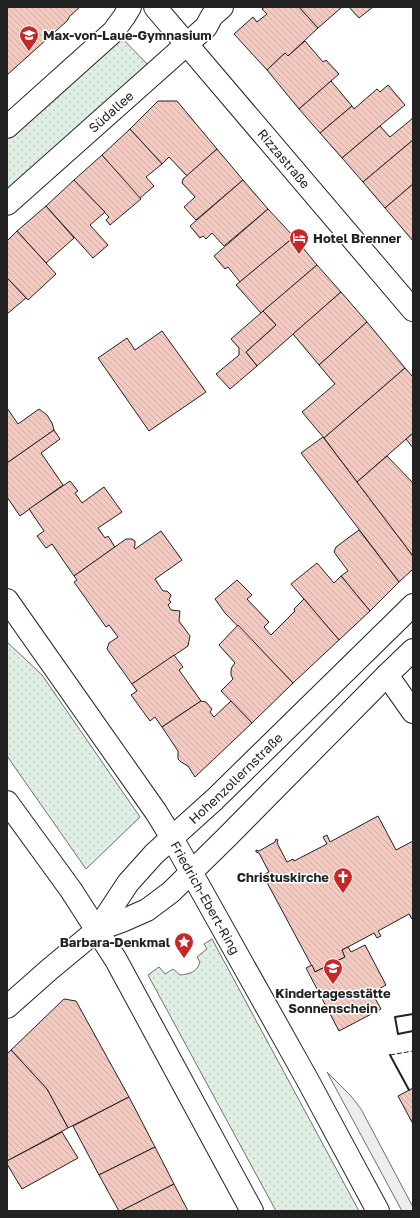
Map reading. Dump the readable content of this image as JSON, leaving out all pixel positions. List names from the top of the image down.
{
  "streets": {
    "street": [
      "Südallee",
      "Rizzastraße",
      "Hohenzollernstraße",
      "Friedrich-Ebert-Ring"
    ]
  },
  "crossings": [
    ["Südallee", "Rizzastraße"],
    ["Hohenzollernstraße", "Friedrich-Ebert-Ring"]
  ],
  "places": {
    "school or university": ["Max-von-Laue-Gymnasium", "Kindertagesstätte Sonnenschein"],
    "hotel": ["Hotel Brenner"],
    "church": ["Christuskirche"],
    "place": ["Barbara-Denkmal"]
  }
}
